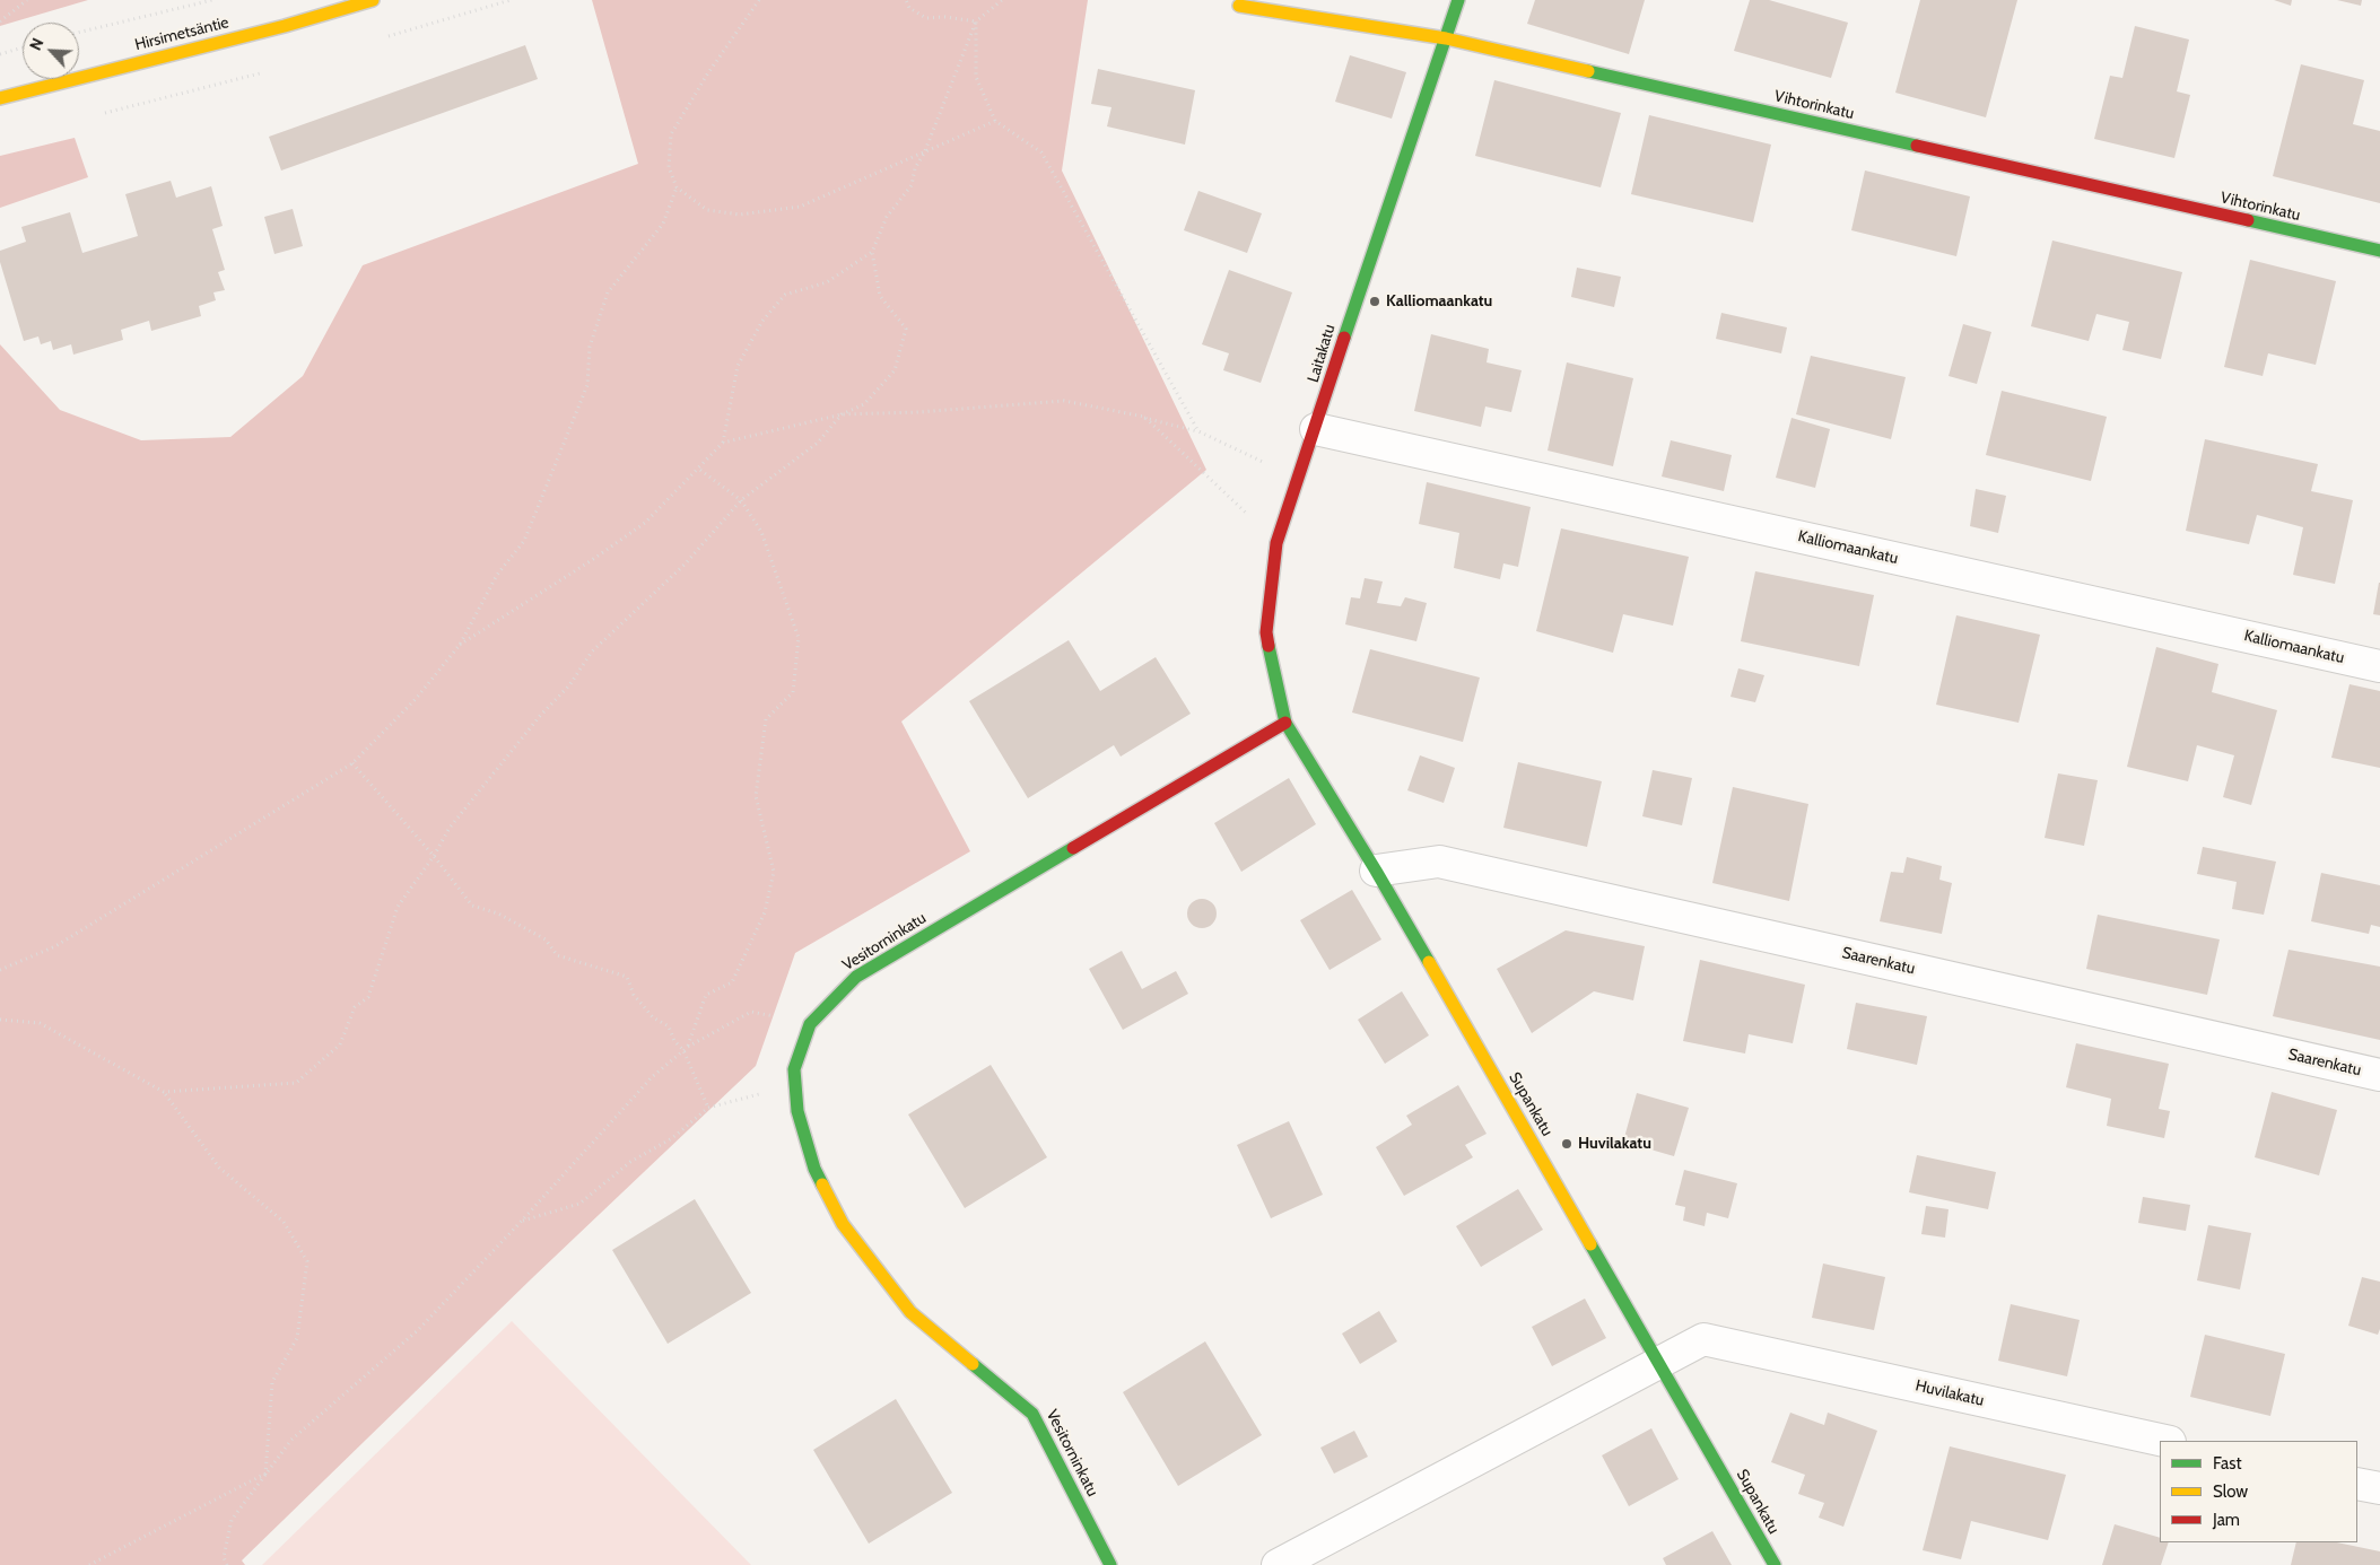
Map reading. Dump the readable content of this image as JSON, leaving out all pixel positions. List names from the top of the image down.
{
  "streets": {
    "street": [
      "Hirsimetsäntie",
      "Vihtorinkatu",
      "Laitakatu",
      "Kalliomaankatu",
      "Vesitorninkatu",
      "Saarenkatu",
      "Supankatu",
      "Huvilakatu"
    ]
  },
  "crossings": [
    ["Vihtorinkatu", "Laitakatu"],
    ["Laitakatu", "Kalliomaankatu"],
    ["Laitakatu", "Vesitorninkatu"],
    ["Laitakatu", "Supankatu"],
    ["Vesitorninkatu", "Supankatu"],
    ["Saarenkatu", "Supankatu"],
    ["Supankatu", "Huvilakatu"]
  ],
  "places": ["Kalliomaankatu", "Huvilakatu"],
  "legend": ["Fast", "Slow", "Jam"],
  "north": "top left"
}
